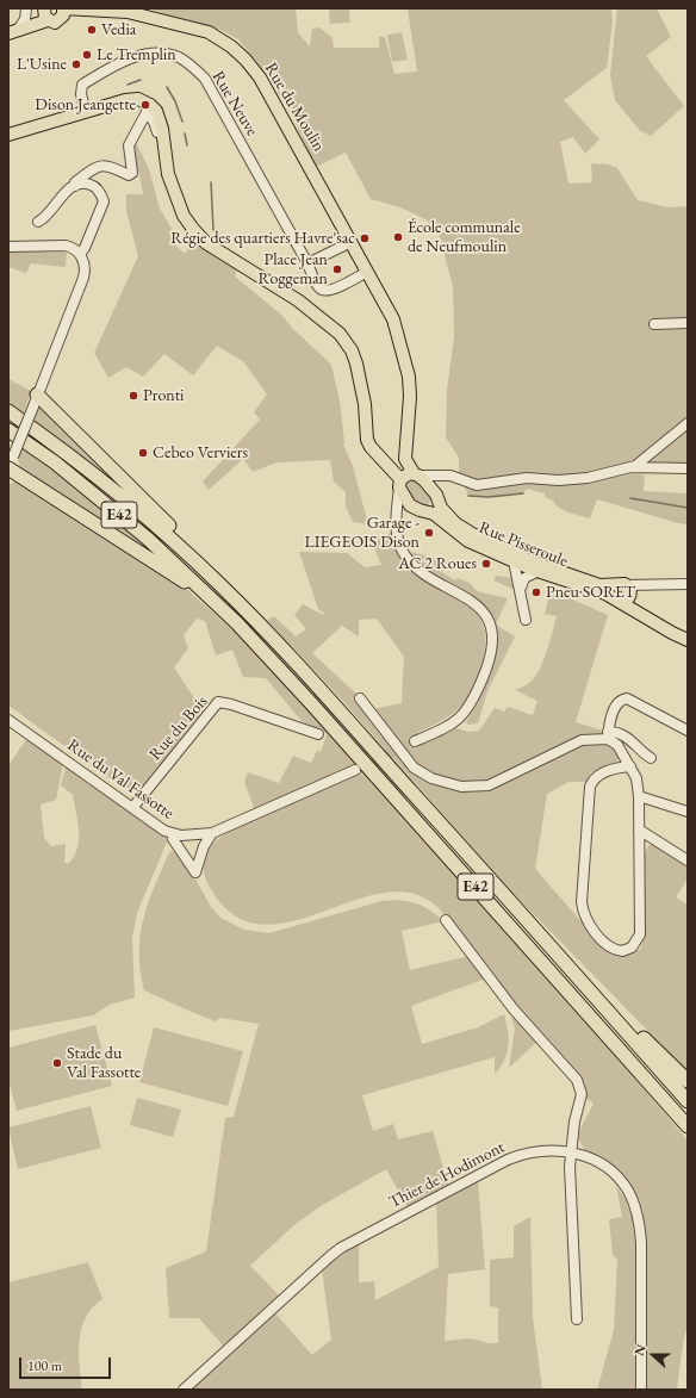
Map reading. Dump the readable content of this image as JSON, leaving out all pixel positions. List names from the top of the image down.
{
  "streets": {
    "highway": ["E42"],
    "main road": ["Rue du Moulin", "Rue Pisseroule"],
    "street": [
      "Rue Neuve",
      "Rue du Bois",
      "Rue du Val Fassotte",
      "Thier de Hodimont"
    ]
  },
  "crossings": [
    ["Rue du Bois", "Rue du Val Fassotte"]
  ],
  "places": [
    "Vedia",
    "Le Tremplin",
    "L'Usine",
    "Dison Jeangette",
    "École communale de Neufmoulin",
    "Régie des quartiers Havre'sac",
    "Place Jean Roggeman",
    "Pronti",
    "Cebeo Verviers",
    "Garage - LIEGEOIS Dison",
    "AC 2 Roues",
    "Pneu SORET",
    "Stade du Val Fassotte"
  ],
  "scale_bar": "100 m",
  "north": "left"
}
